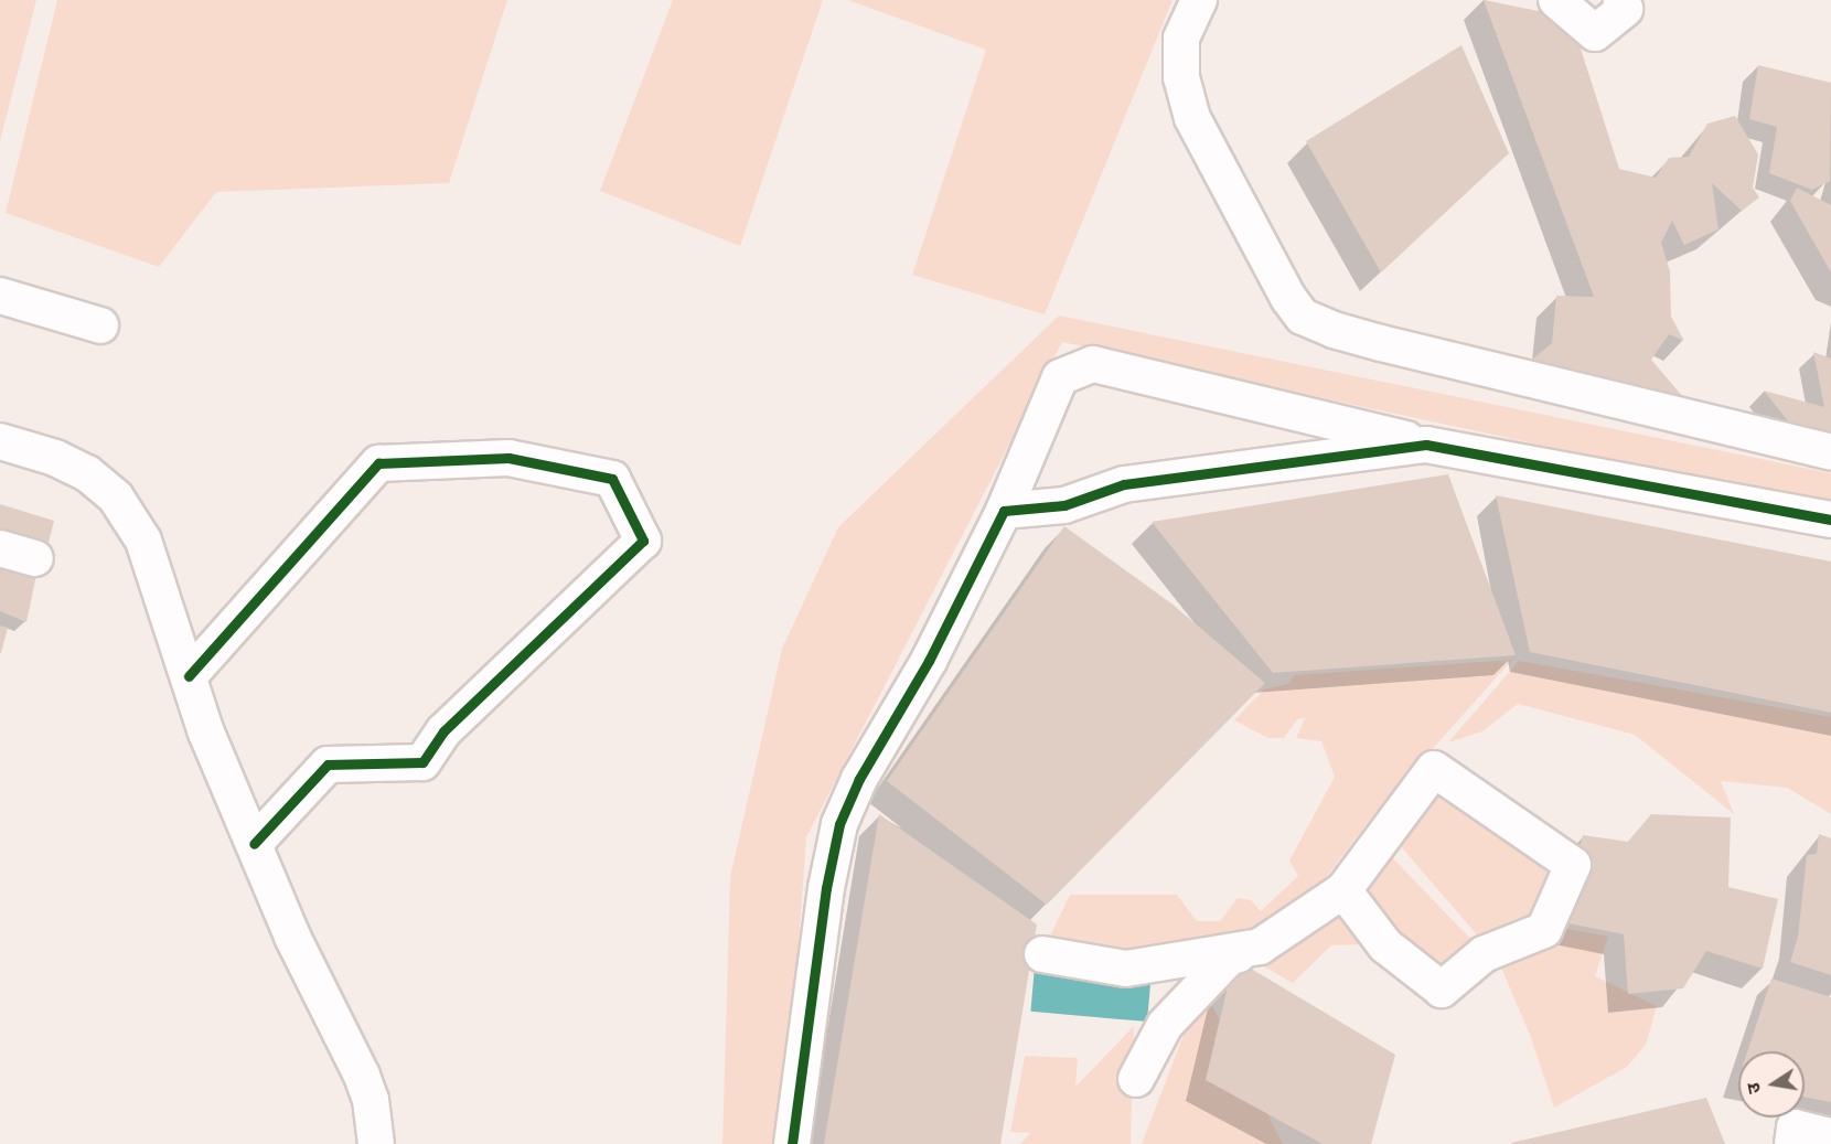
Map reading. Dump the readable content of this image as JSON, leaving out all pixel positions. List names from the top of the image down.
{
  "north": "left"
}
